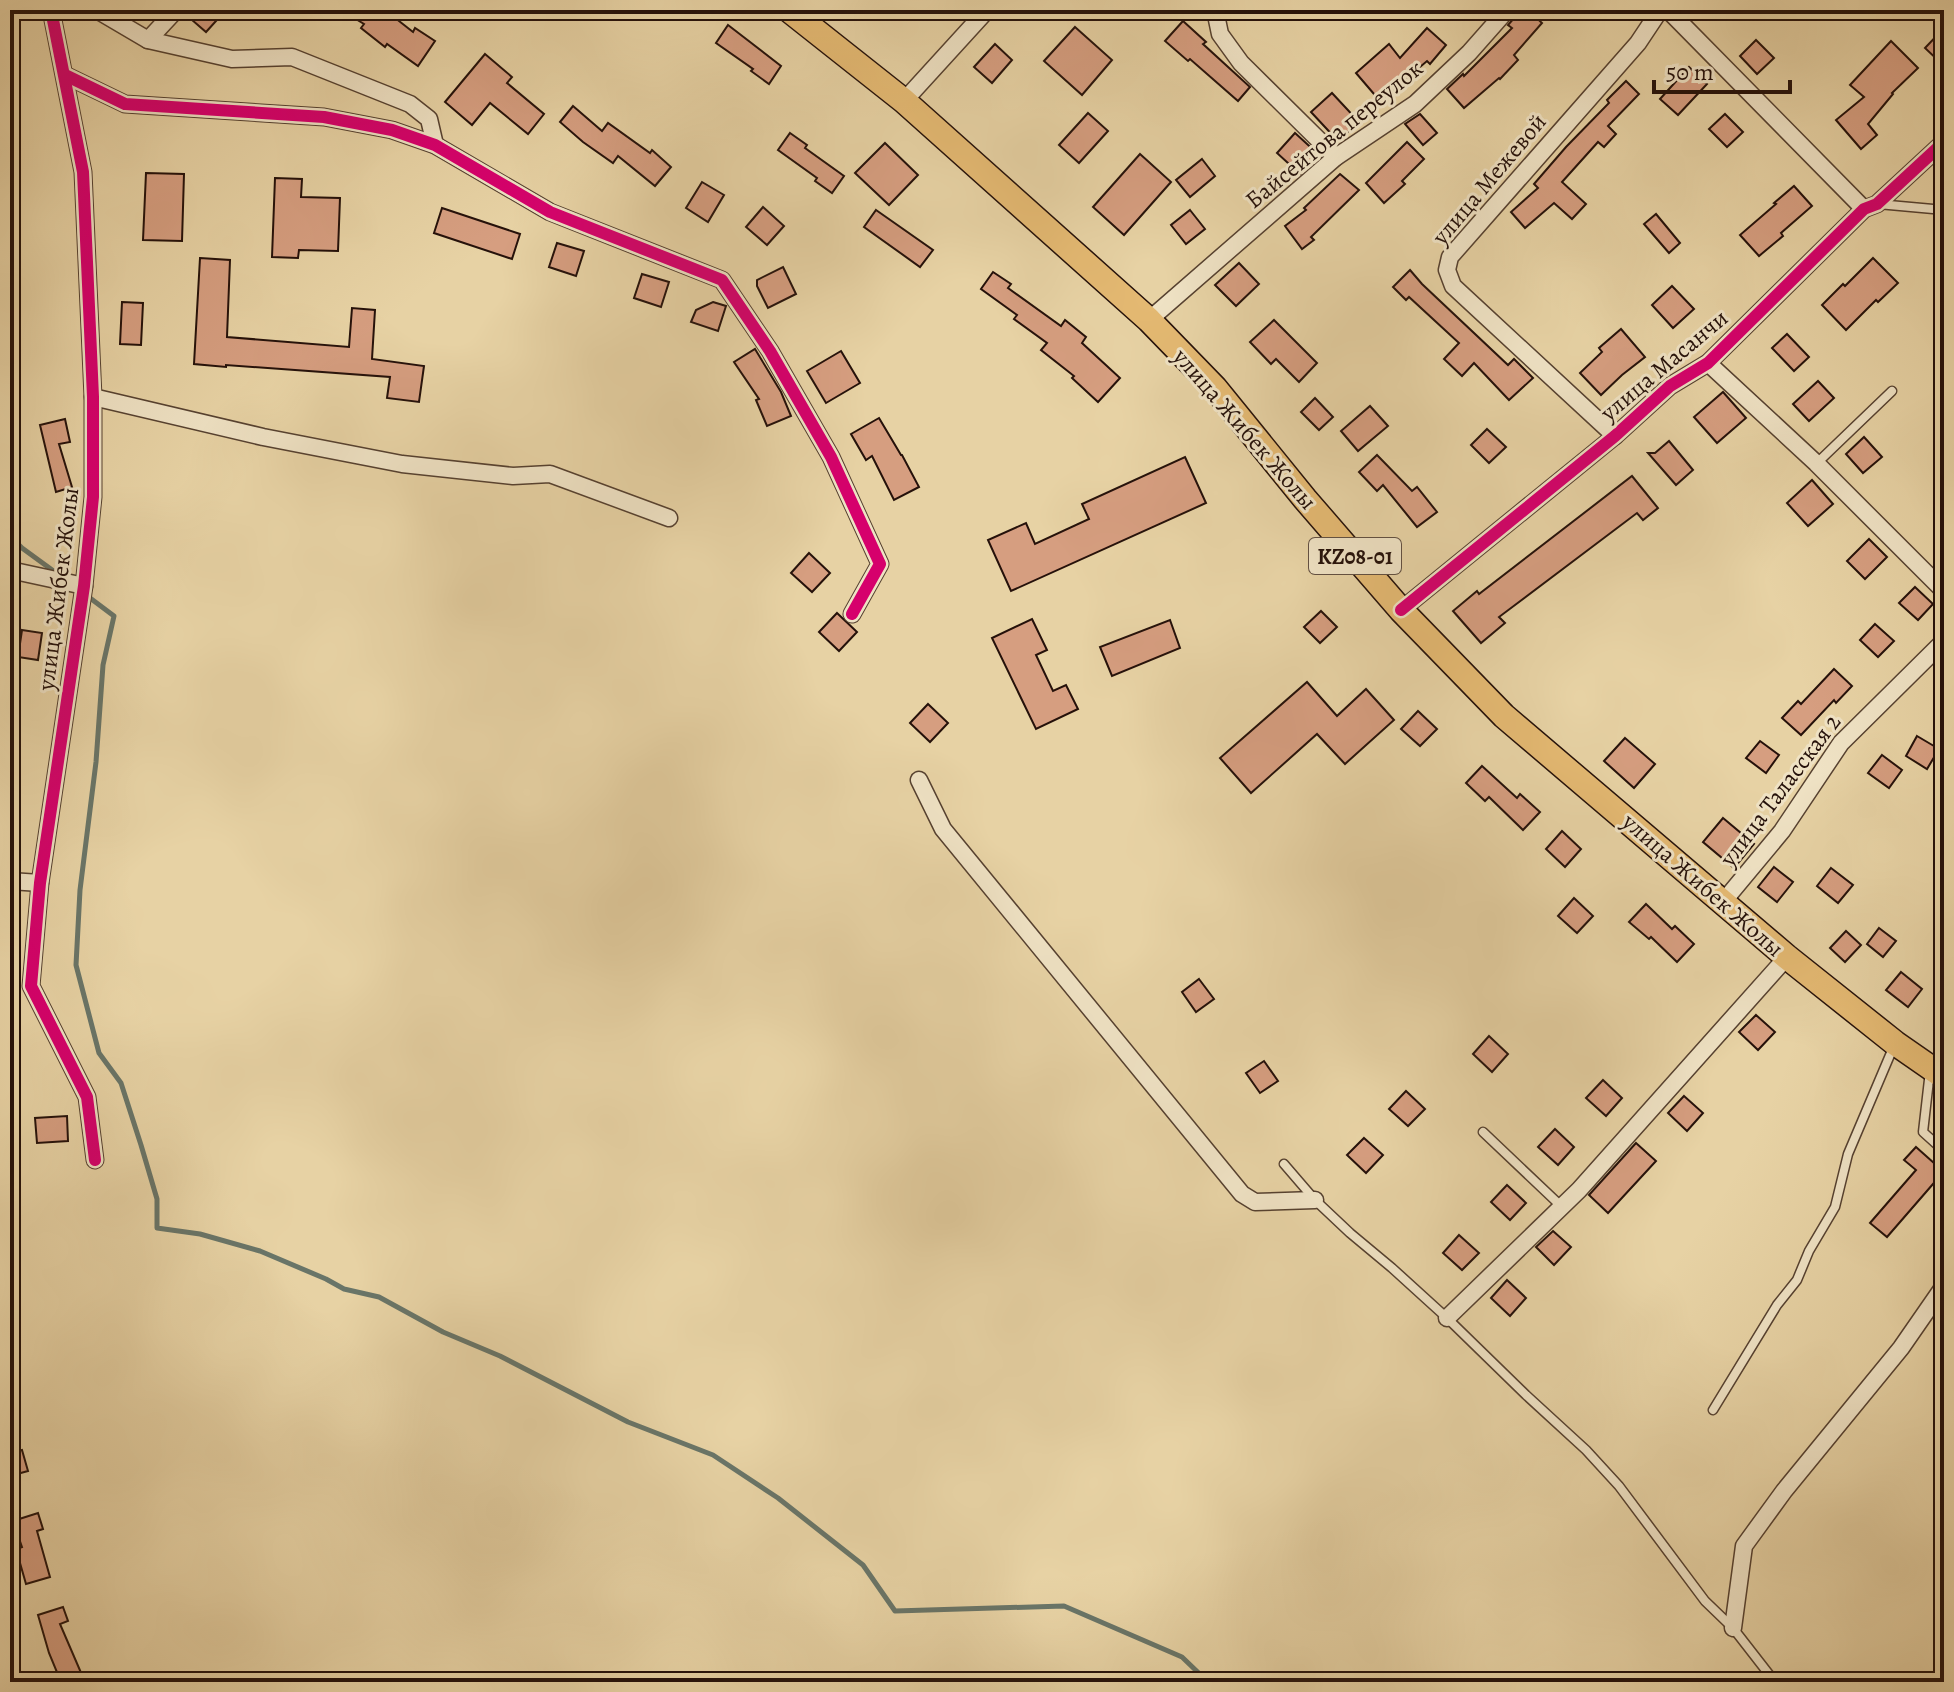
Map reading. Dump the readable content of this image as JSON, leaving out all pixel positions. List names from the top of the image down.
{
  "streets": {
    "main road": ["улица Жибек Жолы", "KZ08-01"],
    "street": [
      "Байсейтова переулок",
      "улица Межевой",
      "улица Масанчи",
      "улица Таласская 2"
    ]
  },
  "crossings": [
    ["Байсейтова переулок", "улица Жибек Жолы"],
    ["улица Межевой", "улица Масанчи"],
    ["улица Масанчи", "улица Жибек Жолы"],
    ["улица Жибек Жолы", "улица Таласская 2"]
  ],
  "scale_bar": "50 m"
}
